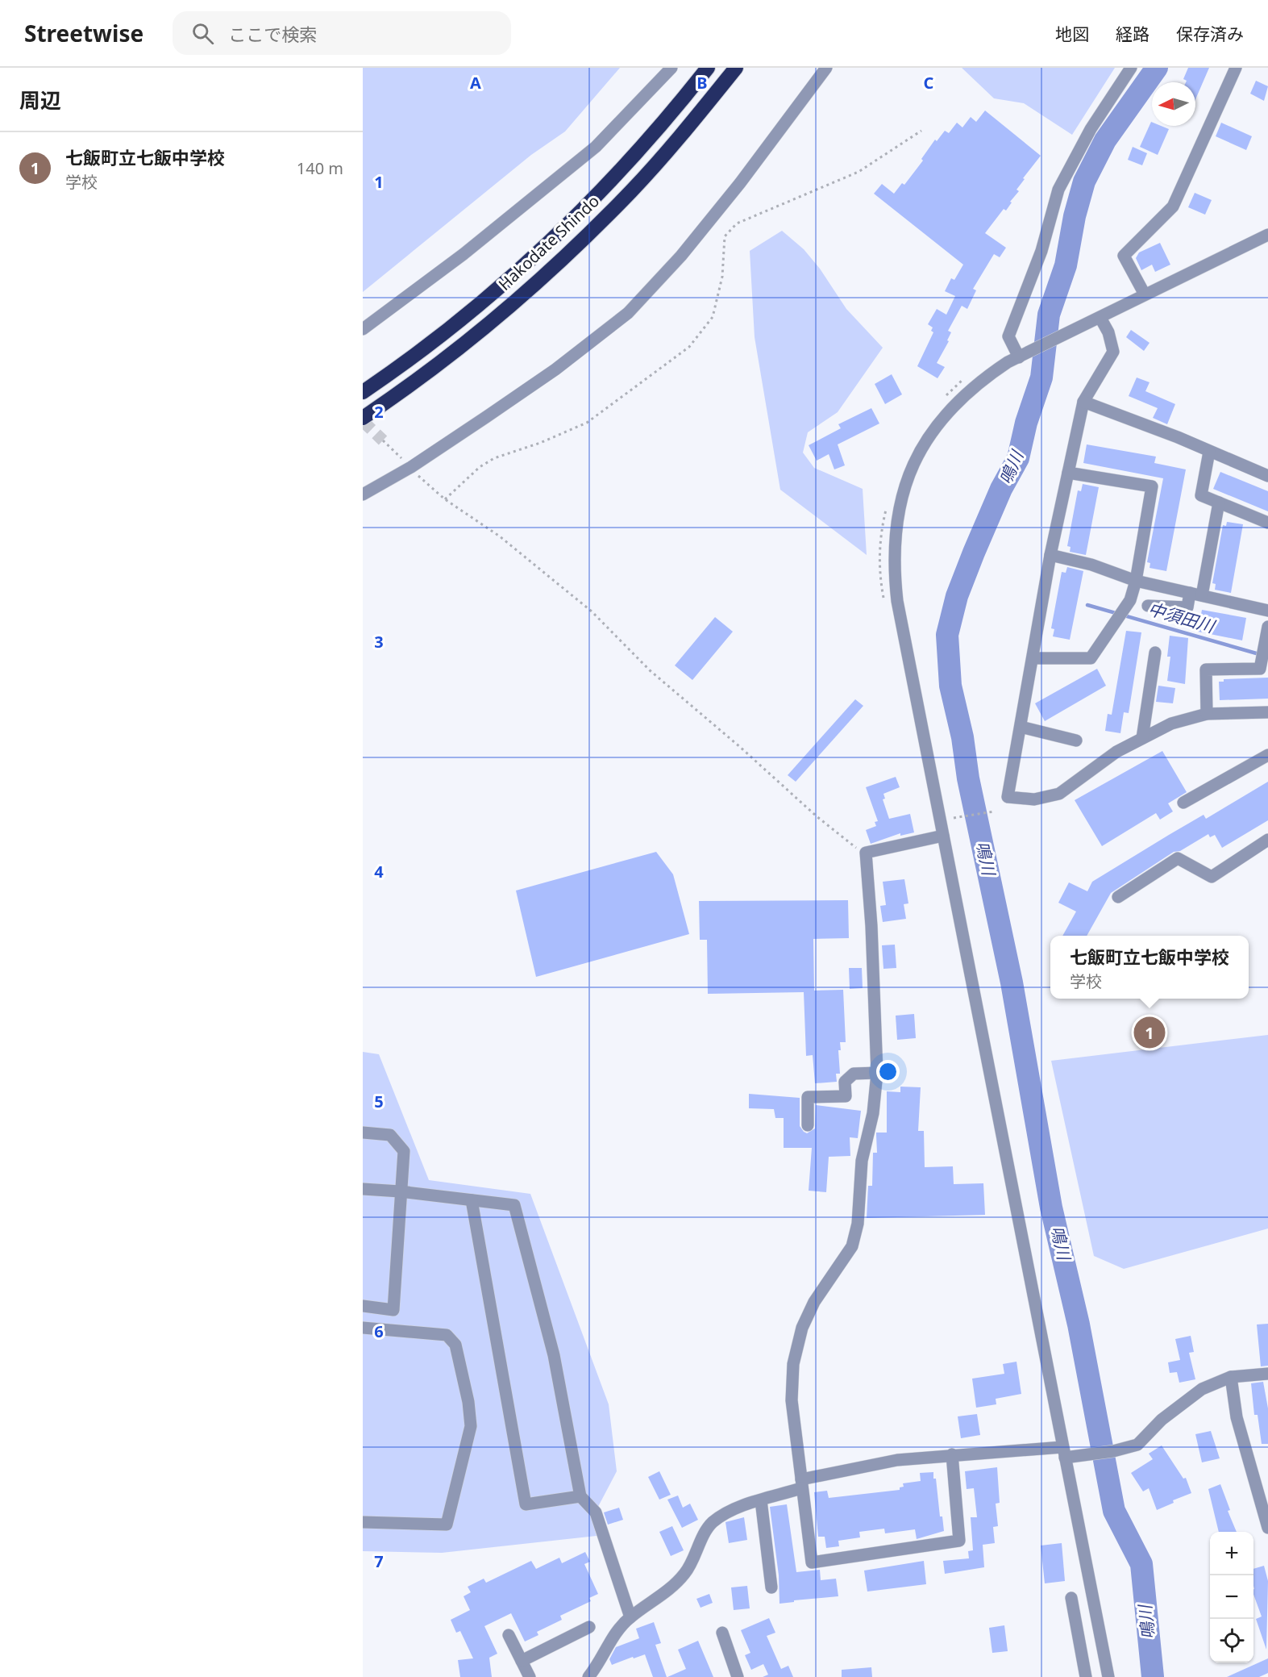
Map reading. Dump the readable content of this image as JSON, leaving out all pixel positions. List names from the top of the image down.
{
  "streets": {
    "highway": ["Hakodate Shindo"]
  },
  "water": ["鳴川", "中須田川"],
  "north": "left",
  "page": {
    "header": "Streetwise",
    "search": "ここで検索",
    "nav": ["地図", "経路", "保存済み"],
    "heading": "周辺",
    "list": [
      {
        "mark": "1",
        "name": "七飯町立七飯中学校",
        "note": "学校",
        "value": "140 m"
      }
    ],
    "popup": ["七飯町立七飯中学校", "学校"],
    "pins": "1",
    "map_buttons": ["+", "−"]
  },
  "grid": {
    "columns": ["A", "B", "C"],
    "rows": [
      "1",
      "2",
      "3",
      "4",
      "5",
      "6",
      "7"
    ]
  }
}
